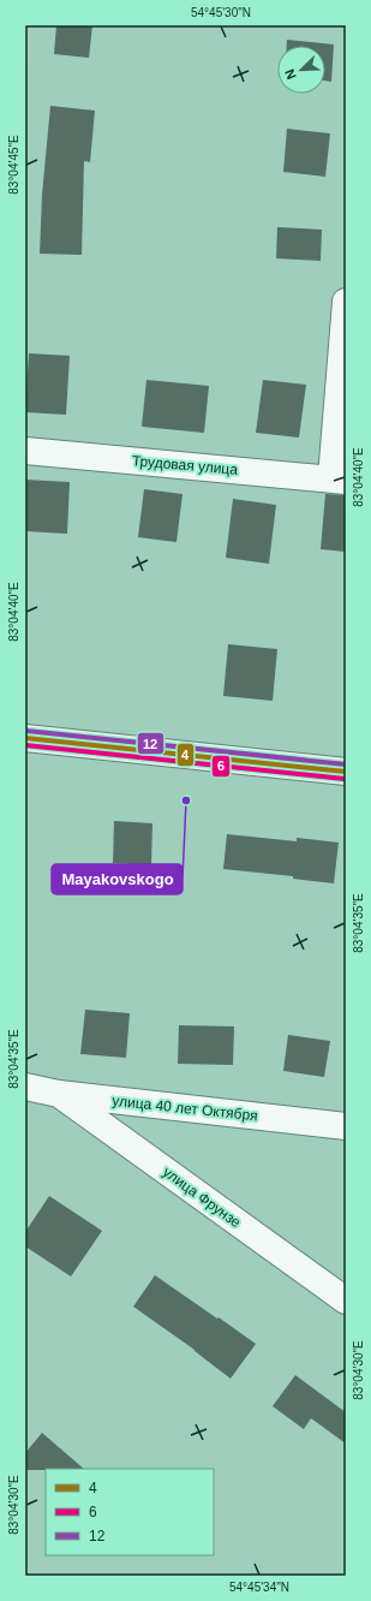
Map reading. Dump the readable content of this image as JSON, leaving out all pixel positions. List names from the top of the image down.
{
  "streets": {
    "street": ["Трудовая улица", "улица 40 лет Октября", "улица Фрунзе"]
  },
  "crossings": [
    ["улица 40 лет Октября", "улица Фрунзе"]
  ],
  "places": ["Mayakovskogo"],
  "lines": ["transit line 12", "transit line 4", "transit line 6"],
  "legend": ["4", "6", "12"],
  "north": "bottom left",
  "coordinates": [
    "54°45'30\"N",
    "83°04'45\"E",
    "83°04'40\"E",
    "83°04'35\"E",
    "83°04'30\"E",
    "54°45'34\"N"
  ]
}
